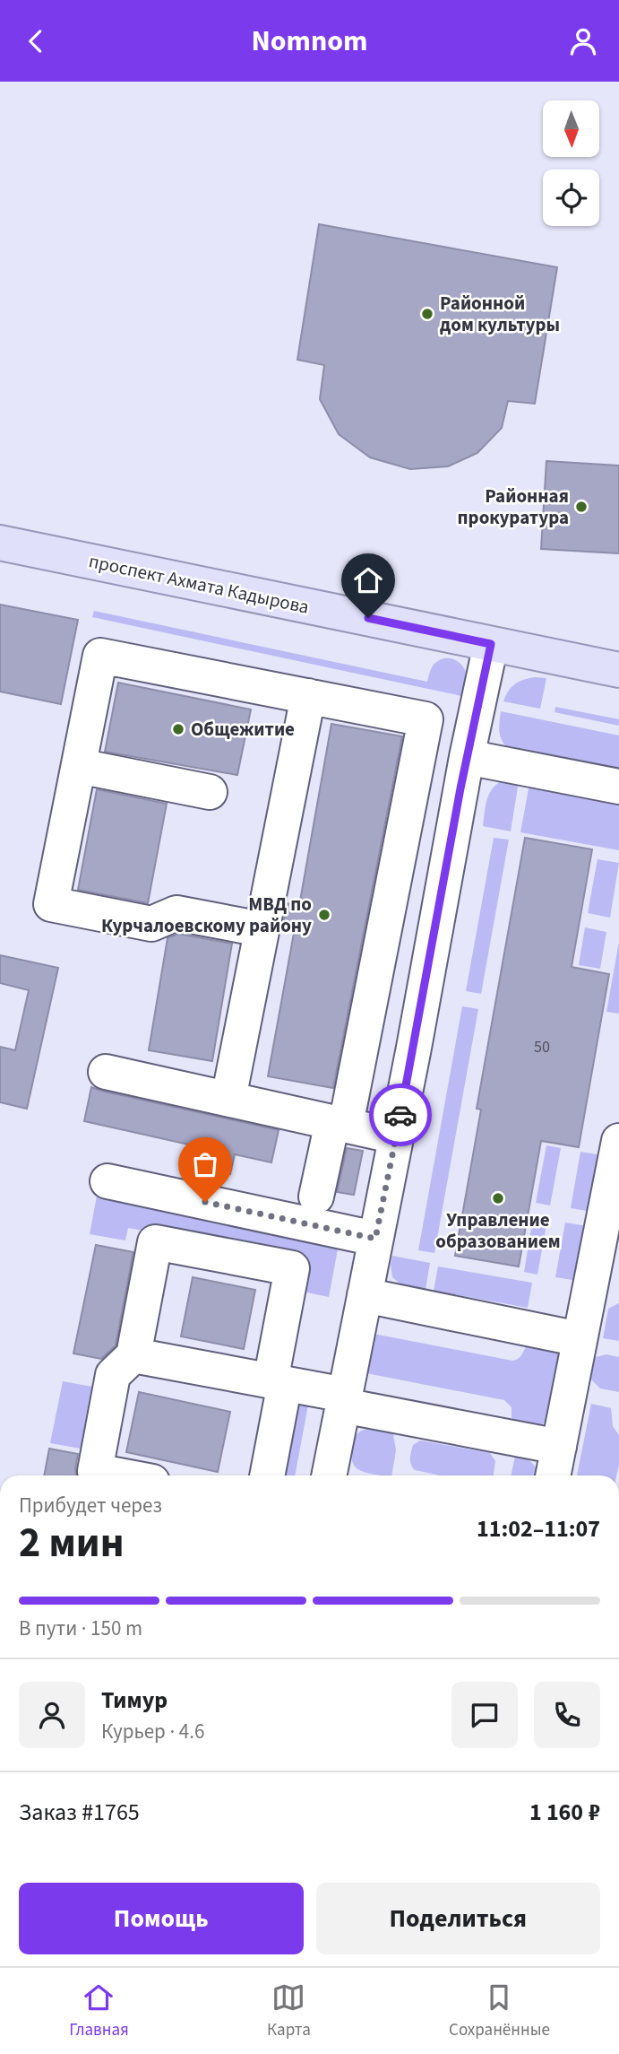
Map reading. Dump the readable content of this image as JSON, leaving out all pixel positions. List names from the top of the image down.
{
  "streets": {
    "main road": ["проспект Ахмата Кадырова"]
  },
  "places": [
    "Районной дом культуры",
    "Районная прокуратура",
    "Общежитие",
    "МВД по Курчалоевскому району",
    "Управление образованием"
  ],
  "house_numbers": ["50"],
  "north": "bottom",
  "page": {
    "header": "Nomnom",
    "heading": ["2 мин", "Прибудет через", "11:02–11:07"],
    "panel": [
      "Тимур",
      "Курьер · 4.6",
      "Заказ #1765",
      "1 160 ₽"
    ],
    "bar": "В пути · 150 m",
    "buttons": ["Помощь", "Поделиться"],
    "tabs": ["Главная", "Карта", "Сохранённые"]
  }
}
